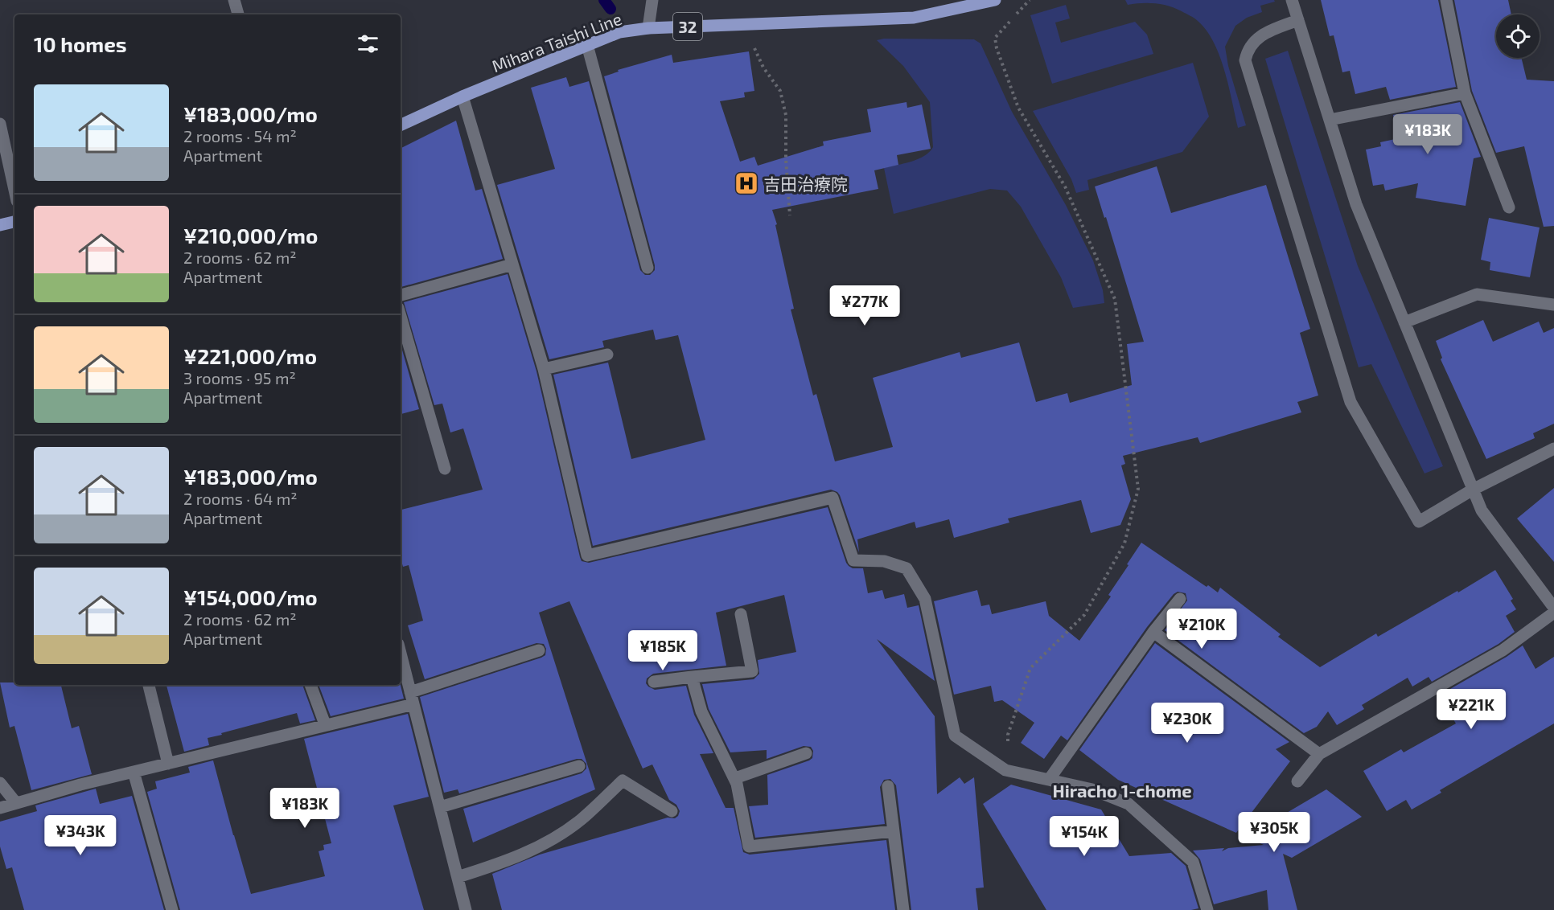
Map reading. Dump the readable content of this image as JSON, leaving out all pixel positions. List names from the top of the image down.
{
  "streets": {
    "main road": ["32", "Mihara Taishi Line"]
  },
  "districts": ["Hiracho 1-chome"],
  "places": {
    "hospital": ["吉田治療院"]
  },
  "page": {
    "heading": "10 homes",
    "list": [
      {
        "name": "¥183,000/mo",
        "note": "2 rooms · 54 m² · Apartment"
      },
      {
        "name": "¥210,000/mo",
        "note": "2 rooms · 62 m² · Apartment"
      },
      {
        "name": "¥221,000/mo",
        "note": "3 rooms · 95 m² · Apartment"
      },
      {
        "name": "¥183,000/mo",
        "note": "2 rooms · 64 m² · Apartment"
      },
      {
        "name": "¥154,000/mo",
        "note": "2 rooms · 62 m² · Apartment"
      }
    ],
    "price": [
      "¥183K",
      "¥277K",
      "¥210K",
      "¥185K",
      "¥221K",
      "¥230K",
      "¥183K",
      "¥305K",
      "¥343K",
      "¥154K"
    ]
  }
}
